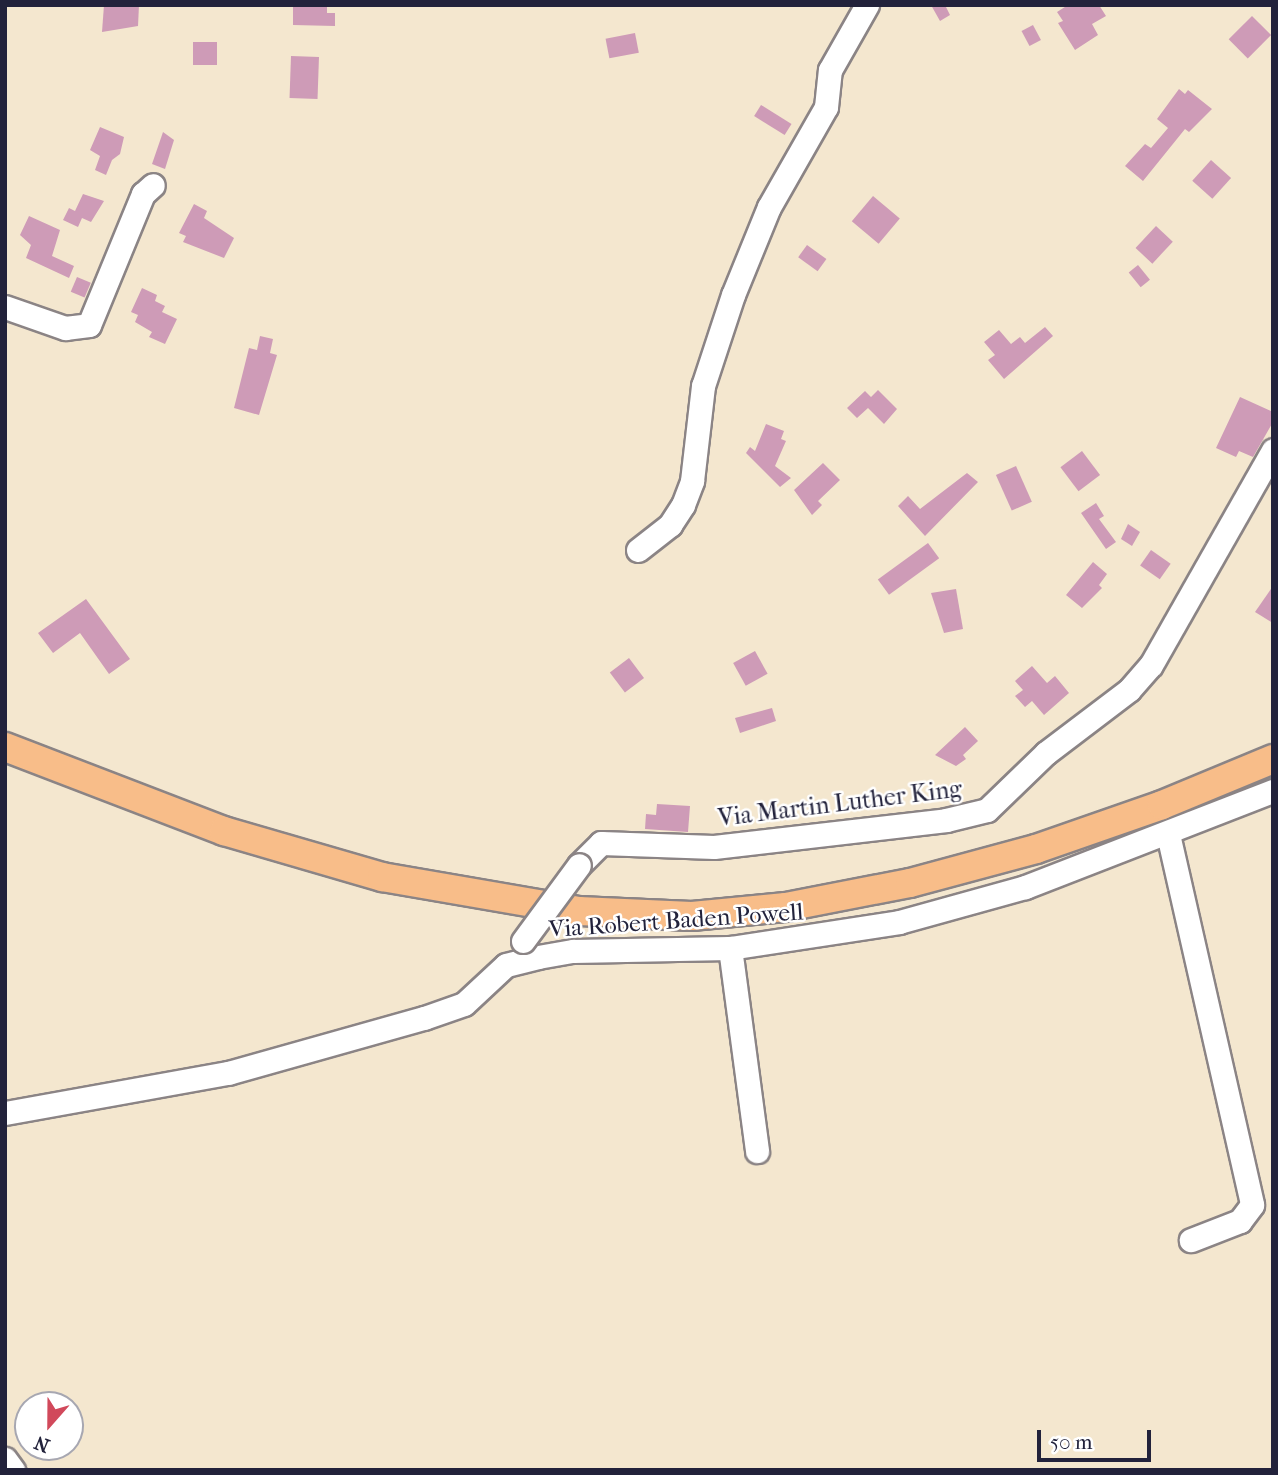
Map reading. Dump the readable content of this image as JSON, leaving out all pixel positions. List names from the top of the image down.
{
  "streets": {
    "street": ["Via Martin Luther King", "Via Robert Baden Powell"]
  },
  "crossings": [
    ["Via Martin Luther King", "Via Robert Baden Powell"]
  ],
  "scale_bar": "50 m",
  "north": "bottom"
}
